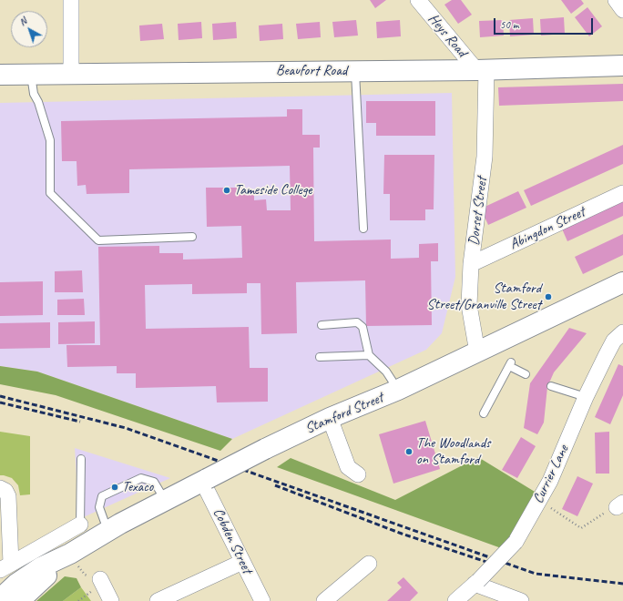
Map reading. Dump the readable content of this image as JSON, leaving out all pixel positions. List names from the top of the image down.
{
  "streets": {
    "main road": ["Beaufort Road", "Stamford Street"],
    "street": [
      "Heys Road",
      "Dorset Street",
      "Abingdon Street",
      "Currier Lane",
      "Cobden Street"
    ]
  },
  "crossings": [
    ["Heys Road", "Beaufort Road"],
    ["Heys Road", "Dorset Street"],
    ["Beaufort Road", "Dorset Street"],
    ["Dorset Street", "Abingdon Street"],
    ["Dorset Street", "Stamford Street"],
    ["Stamford Street", "Cobden Street"]
  ],
  "places": [
    "Tameside College",
    "Stamford Street/Granville Street",
    "The Woodlands on Stamford",
    "Texaco"
  ],
  "scale_bar": "50 m",
  "north": "top left"
}
